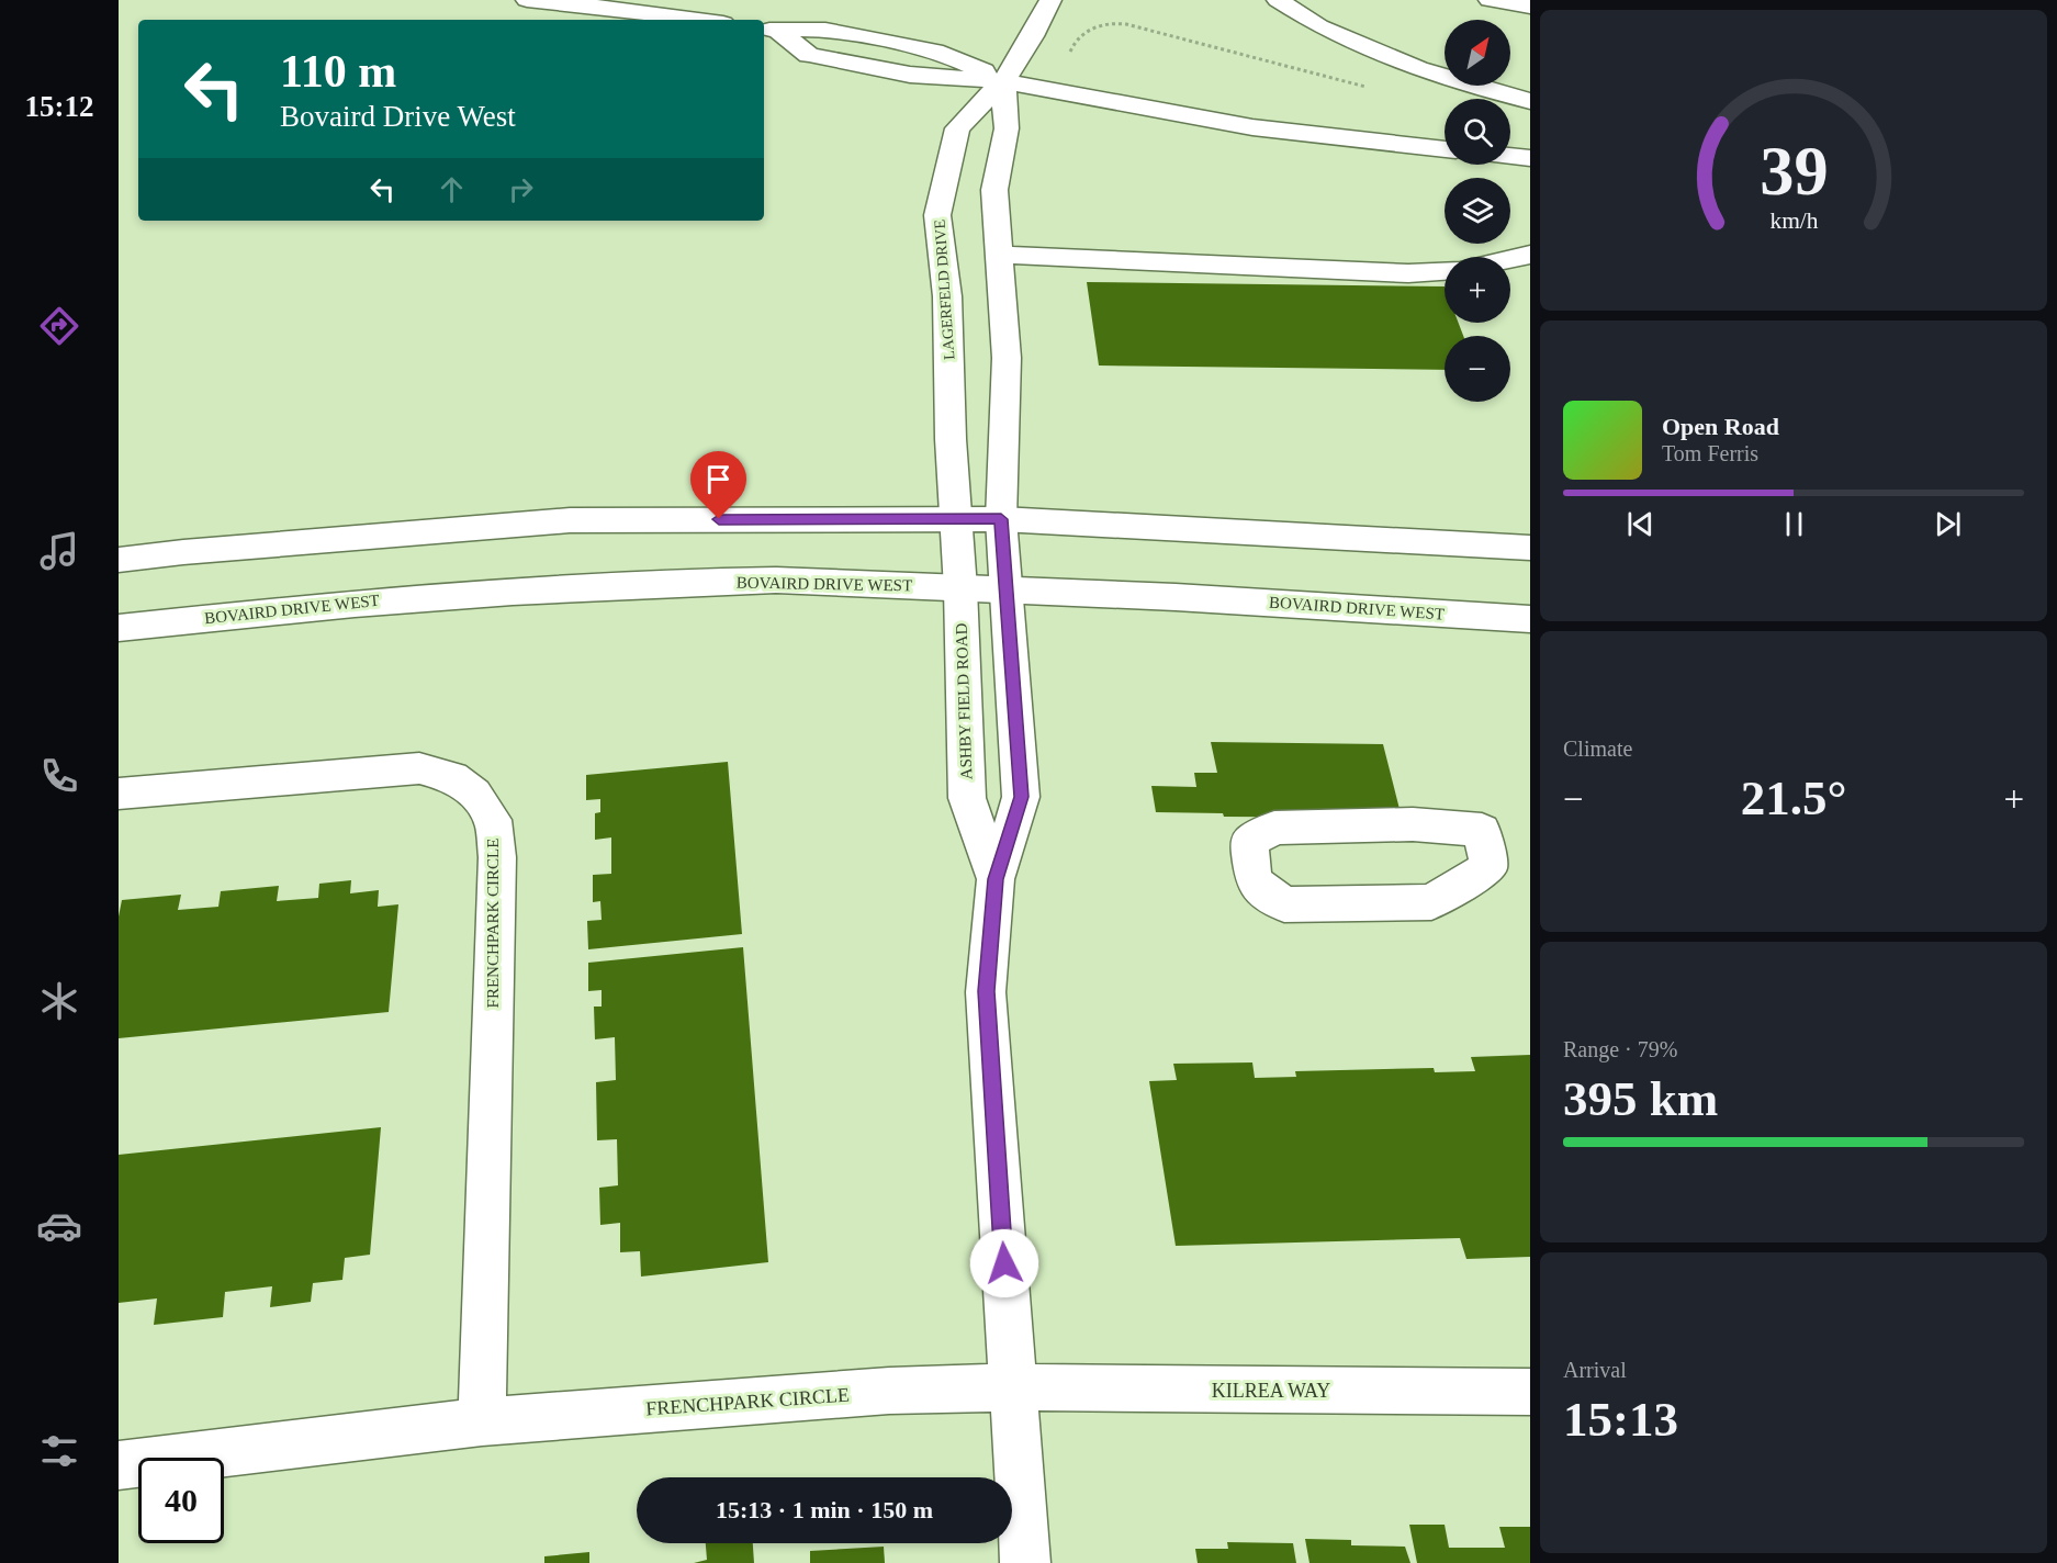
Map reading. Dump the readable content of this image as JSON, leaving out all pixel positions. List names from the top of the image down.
{
  "streets": {
    "street": [
      "LAGERFELD DRIVE",
      "BOVAIRD DRIVE WEST",
      "ASHBY FIELD ROAD",
      "FRENCHPARK CIRCLE",
      "KILREA WAY"
    ]
  },
  "crossings": [
    ["LAGERFELD DRIVE", "ASHBY FIELD ROAD"],
    ["BOVAIRD DRIVE WEST", "ASHBY FIELD ROAD"],
    ["ASHBY FIELD ROAD", "FRENCHPARK CIRCLE"],
    ["ASHBY FIELD ROAD", "KILREA WAY"],
    ["FRENCHPARK CIRCLE", "KILREA WAY"]
  ],
  "north": "top right",
  "page": {
    "tabs": "15:12",
    "map_buttons": ["+", "−"],
    "turn": ["110 m", "Bovaird Drive West"],
    "song": ["Open Road", "Tom Ferris"],
    "tile": [
      "Climate",
      ["Range · 79%", "395 km"],
      ["Arrival", "15:13"]
    ],
    "heat": ["−", "21.5°", "+"],
    "limit": "40",
    "trip": "15:13 · 1 min · 150 m",
    "gauge": ["39", "km/h"]
  }
}
